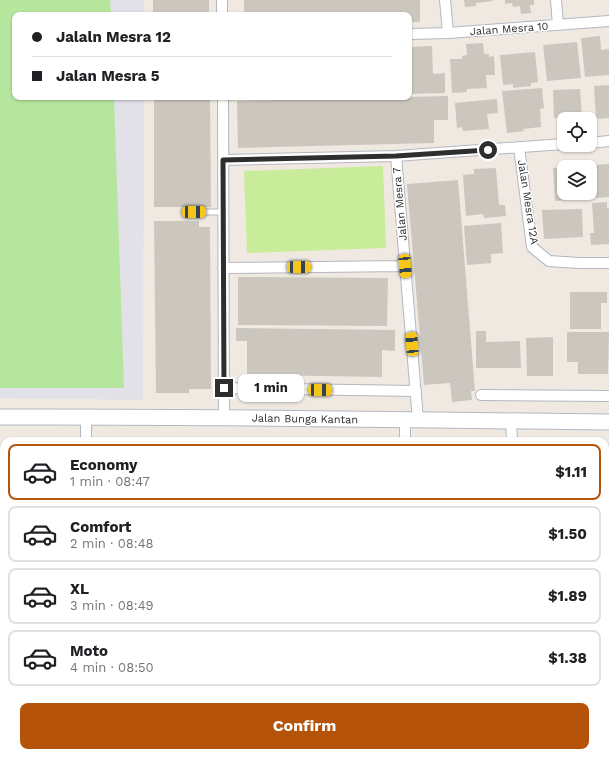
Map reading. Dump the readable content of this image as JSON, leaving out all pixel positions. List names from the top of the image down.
{
  "streets": {
    "street": [
      "Jalan Mesra 10",
      "Jalan Mesra 12A",
      "Jalan Mesra 7",
      "Jalan Bunga Kantan"
    ]
  },
  "crossings": [
    ["Jalan Mesra 7", "Jalan Bunga Kantan"]
  ],
  "page": {
    "banner": ["Jalaln Mesra 12", "Jalan Mesra 5"],
    "bubble": "1 min",
    "list": [
      {
        "name": "Economy",
        "note": "1 min · 08:47",
        "value": "$1.11"
      },
      {
        "name": "Comfort",
        "note": "2 min · 08:48",
        "value": "$1.50"
      },
      {
        "name": "XL",
        "note": "3 min · 08:49",
        "value": "$1.89"
      },
      {
        "name": "Moto",
        "note": "4 min · 08:50",
        "value": "$1.38"
      }
    ],
    "buttons": "Confirm"
  }
}
